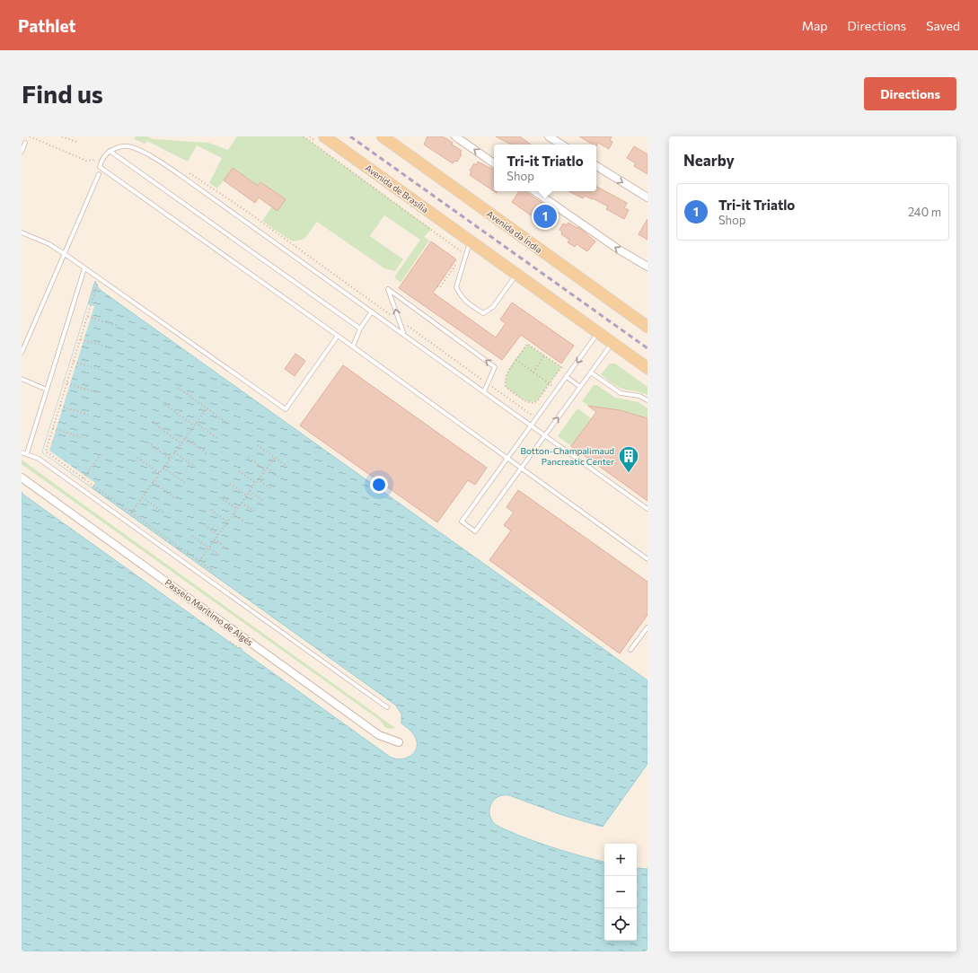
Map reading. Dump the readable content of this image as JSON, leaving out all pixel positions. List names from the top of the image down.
{
  "streets": {
    "main road": ["Avenida de Brasília", "Avenida da Índia"],
    "street": ["Passeio Marítimo de Algés"]
  },
  "places": {
    "building": ["Botton-Champalimaud Pancreatic Center"]
  },
  "page": {
    "header": "Pathlet",
    "nav": ["Map", "Directions", "Saved"],
    "buttons": "Directions",
    "title": "Find us",
    "heading": "Nearby",
    "popup": ["Tri-it Triatlo", "Shop"],
    "list": [
      {
        "mark": "1",
        "name": "Tri-it Triatlo",
        "note": "Shop",
        "value": "240 m"
      }
    ],
    "pins": "1",
    "map_buttons": ["+", "−"]
  }
}
